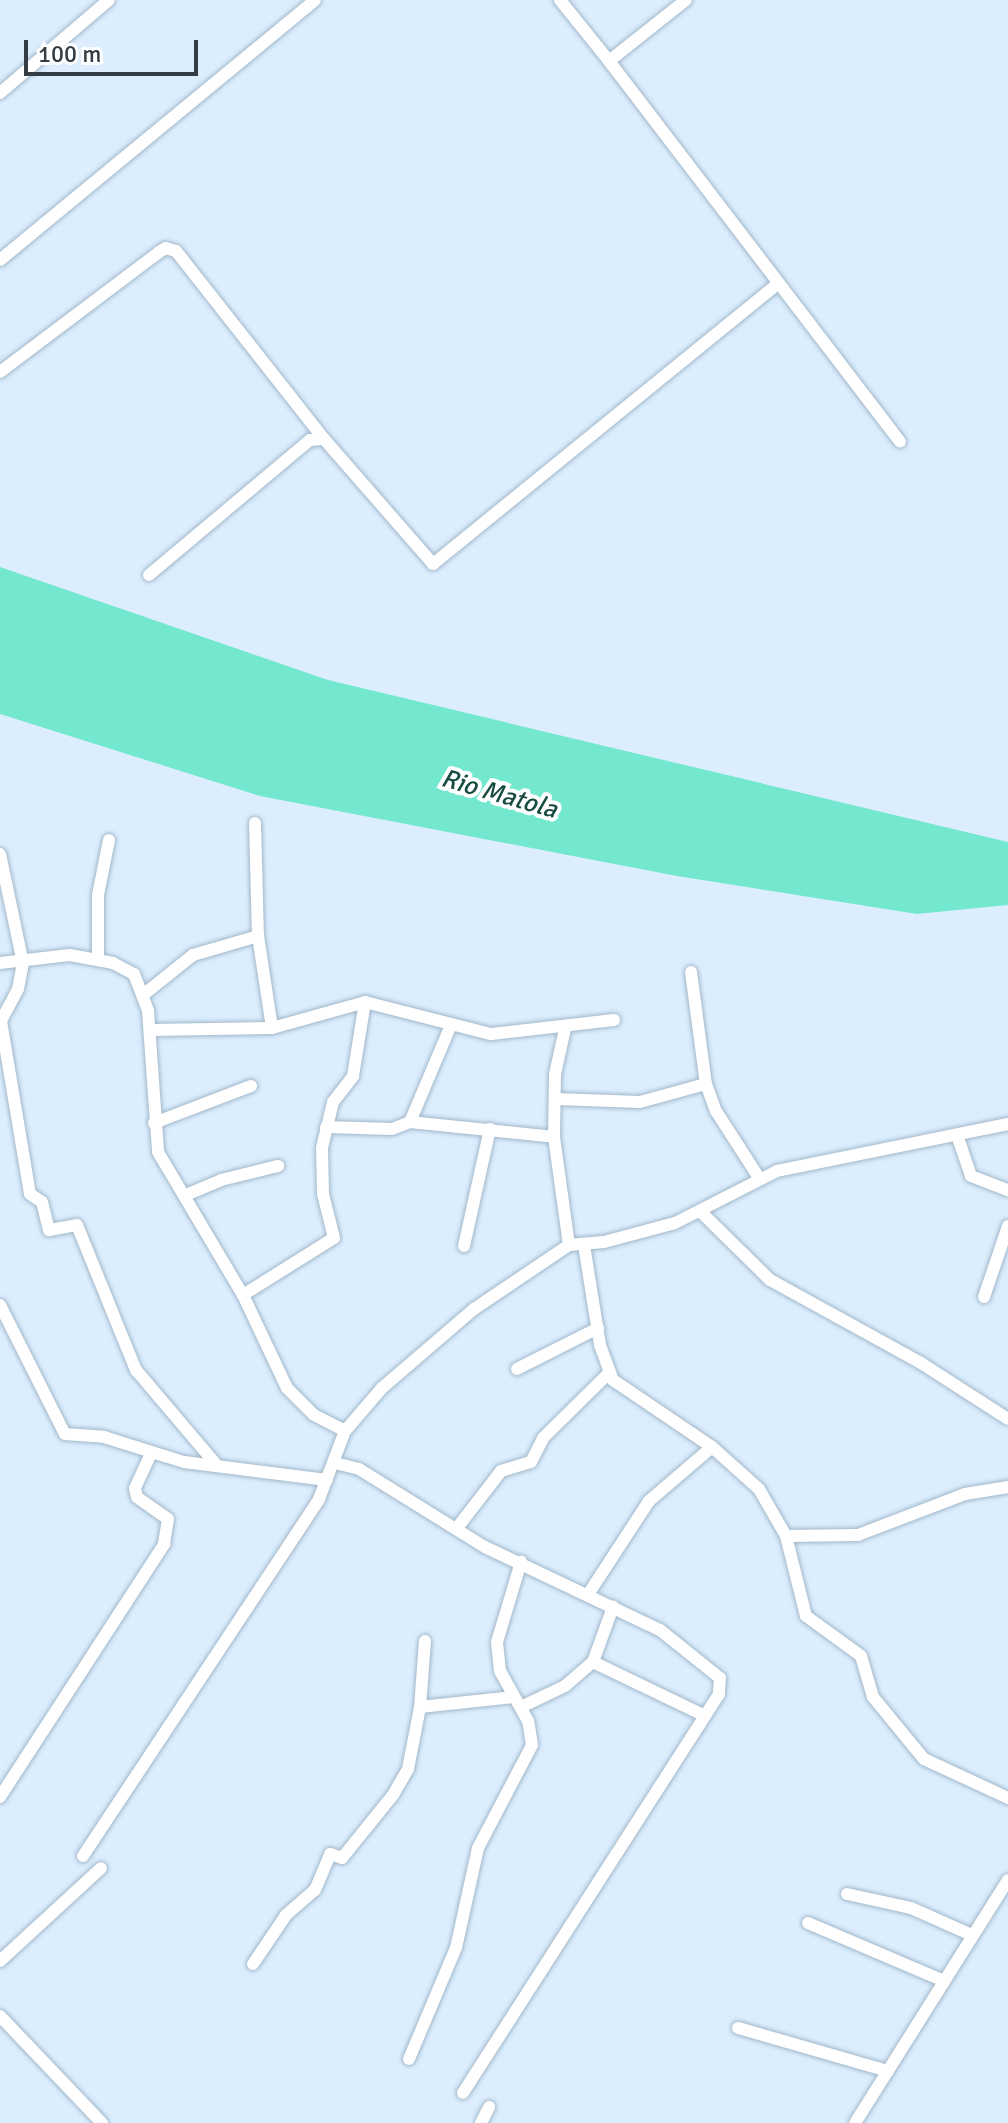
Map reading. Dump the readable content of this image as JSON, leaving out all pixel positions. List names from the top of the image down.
{
  "water": ["Rio Matola"],
  "scale_bar": "100 m"
}
